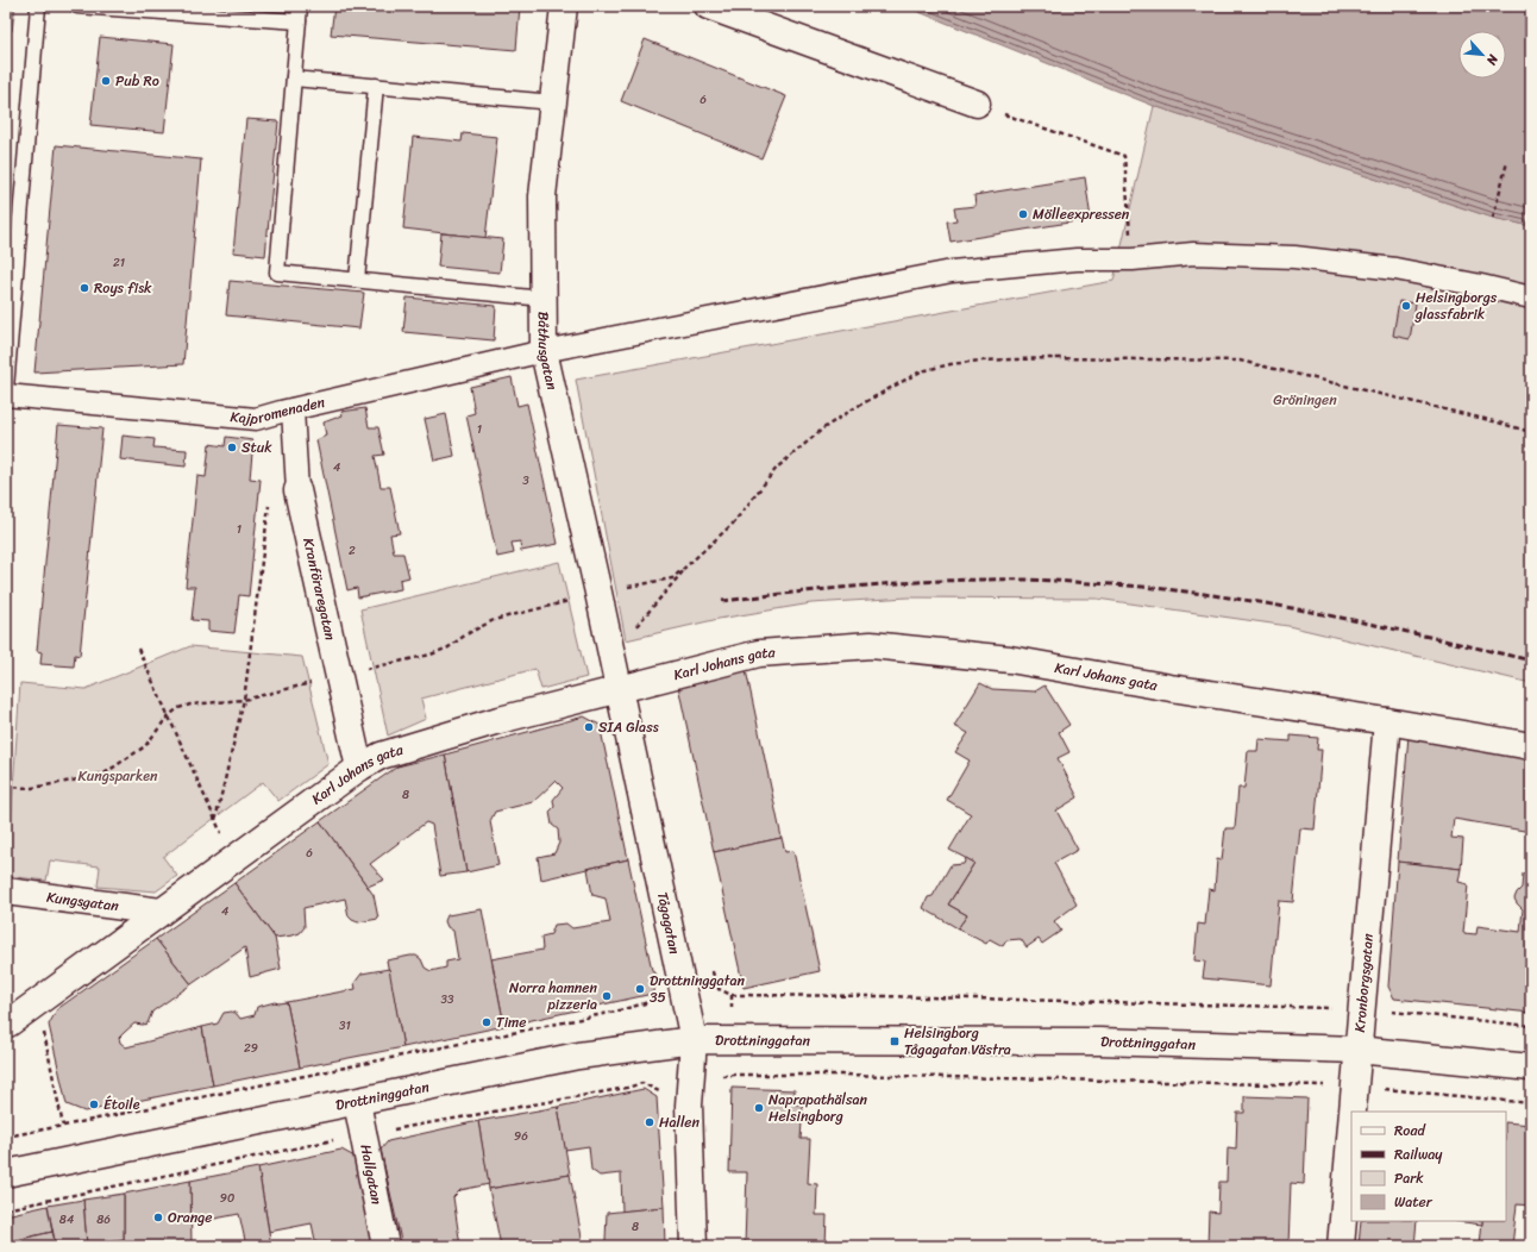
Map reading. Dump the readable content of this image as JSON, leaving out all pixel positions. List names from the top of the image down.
{
  "streets": {
    "street": [
      "Båthusgatan",
      "Kajpromenaden",
      "Kranföraregatan",
      "Karl Johans gata",
      "Kungsgatan",
      "Tågagatan",
      "Kronborgsgatan",
      "Drottninggatan",
      "Hallgatan"
    ]
  },
  "crossings": [
    ["Båthusgatan", "Kajpromenaden"],
    ["Båthusgatan", "Karl Johans gata"],
    ["Båthusgatan", "Tågagatan"],
    ["Kajpromenaden", "Kranföraregatan"],
    ["Kranföraregatan", "Karl Johans gata"],
    ["Karl Johans gata", "Kungsgatan"],
    ["Karl Johans gata", "Tågagatan"],
    ["Karl Johans gata", "Kronborgsgatan"],
    ["Tågagatan", "Drottninggatan"],
    ["Kronborgsgatan", "Drottninggatan"],
    ["Drottninggatan", "Hallgatan"]
  ],
  "parks": ["Gröningen", "Kungsparken"],
  "places": {
    "other": [
      "Pub Ro",
      "Mölleexpressen",
      "Roys fisk",
      "Helsingborgs glassfabrik",
      "Stuk",
      "SIA Glass",
      "Drottninggatan 35",
      "Norra hamnen pizzeria",
      "Time",
      "Étoile",
      "Naprapathälsan Helsingborg",
      "Hallen",
      "Orange"
    ],
    "transit": ["Helsingborg Tågagatan Västra"]
  },
  "house_numbers": [
    "6",
    "21",
    "1",
    "4",
    "3",
    "1",
    "2",
    "8",
    "6",
    "4",
    "33",
    "31",
    "29",
    "96",
    "90",
    "84",
    "86",
    "8"
  ],
  "legend": [
    "Road",
    "Railway",
    "Park",
    "Water"
  ],
  "north": "bottom right"
}
